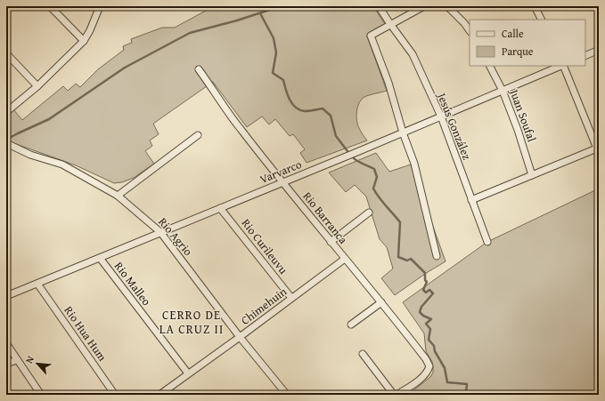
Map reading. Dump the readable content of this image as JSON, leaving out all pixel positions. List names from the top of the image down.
{
  "streets": {
    "street": [
      "Juan Soufal",
      "Jesús González",
      "Varvarco",
      "Rio Barranca",
      "Rio Agrio",
      "Rio Curileuvu",
      "Rio Malleo",
      "Chimehuin",
      "Rio Hua Hum"
    ]
  },
  "crossings": [
    ["Juan Soufal", "Varvarco"],
    ["Jesús González", "Varvarco"],
    ["Varvarco", "Rio Barranca"],
    ["Varvarco", "Rio Agrio"],
    ["Varvarco", "Rio Curileuvu"],
    ["Varvarco", "Rio Malleo"],
    ["Varvarco", "Rio Hua Hum"],
    ["Rio Barranca", "Chimehuin"],
    ["Rio Agrio", "Chimehuin"],
    ["Rio Curileuvu", "Chimehuin"],
    ["Rio Malleo", "Chimehuin"]
  ],
  "districts": ["CERRO DE LA CRUZ II"],
  "legend": ["Calle", "Parque"],
  "north": "top left"
}
